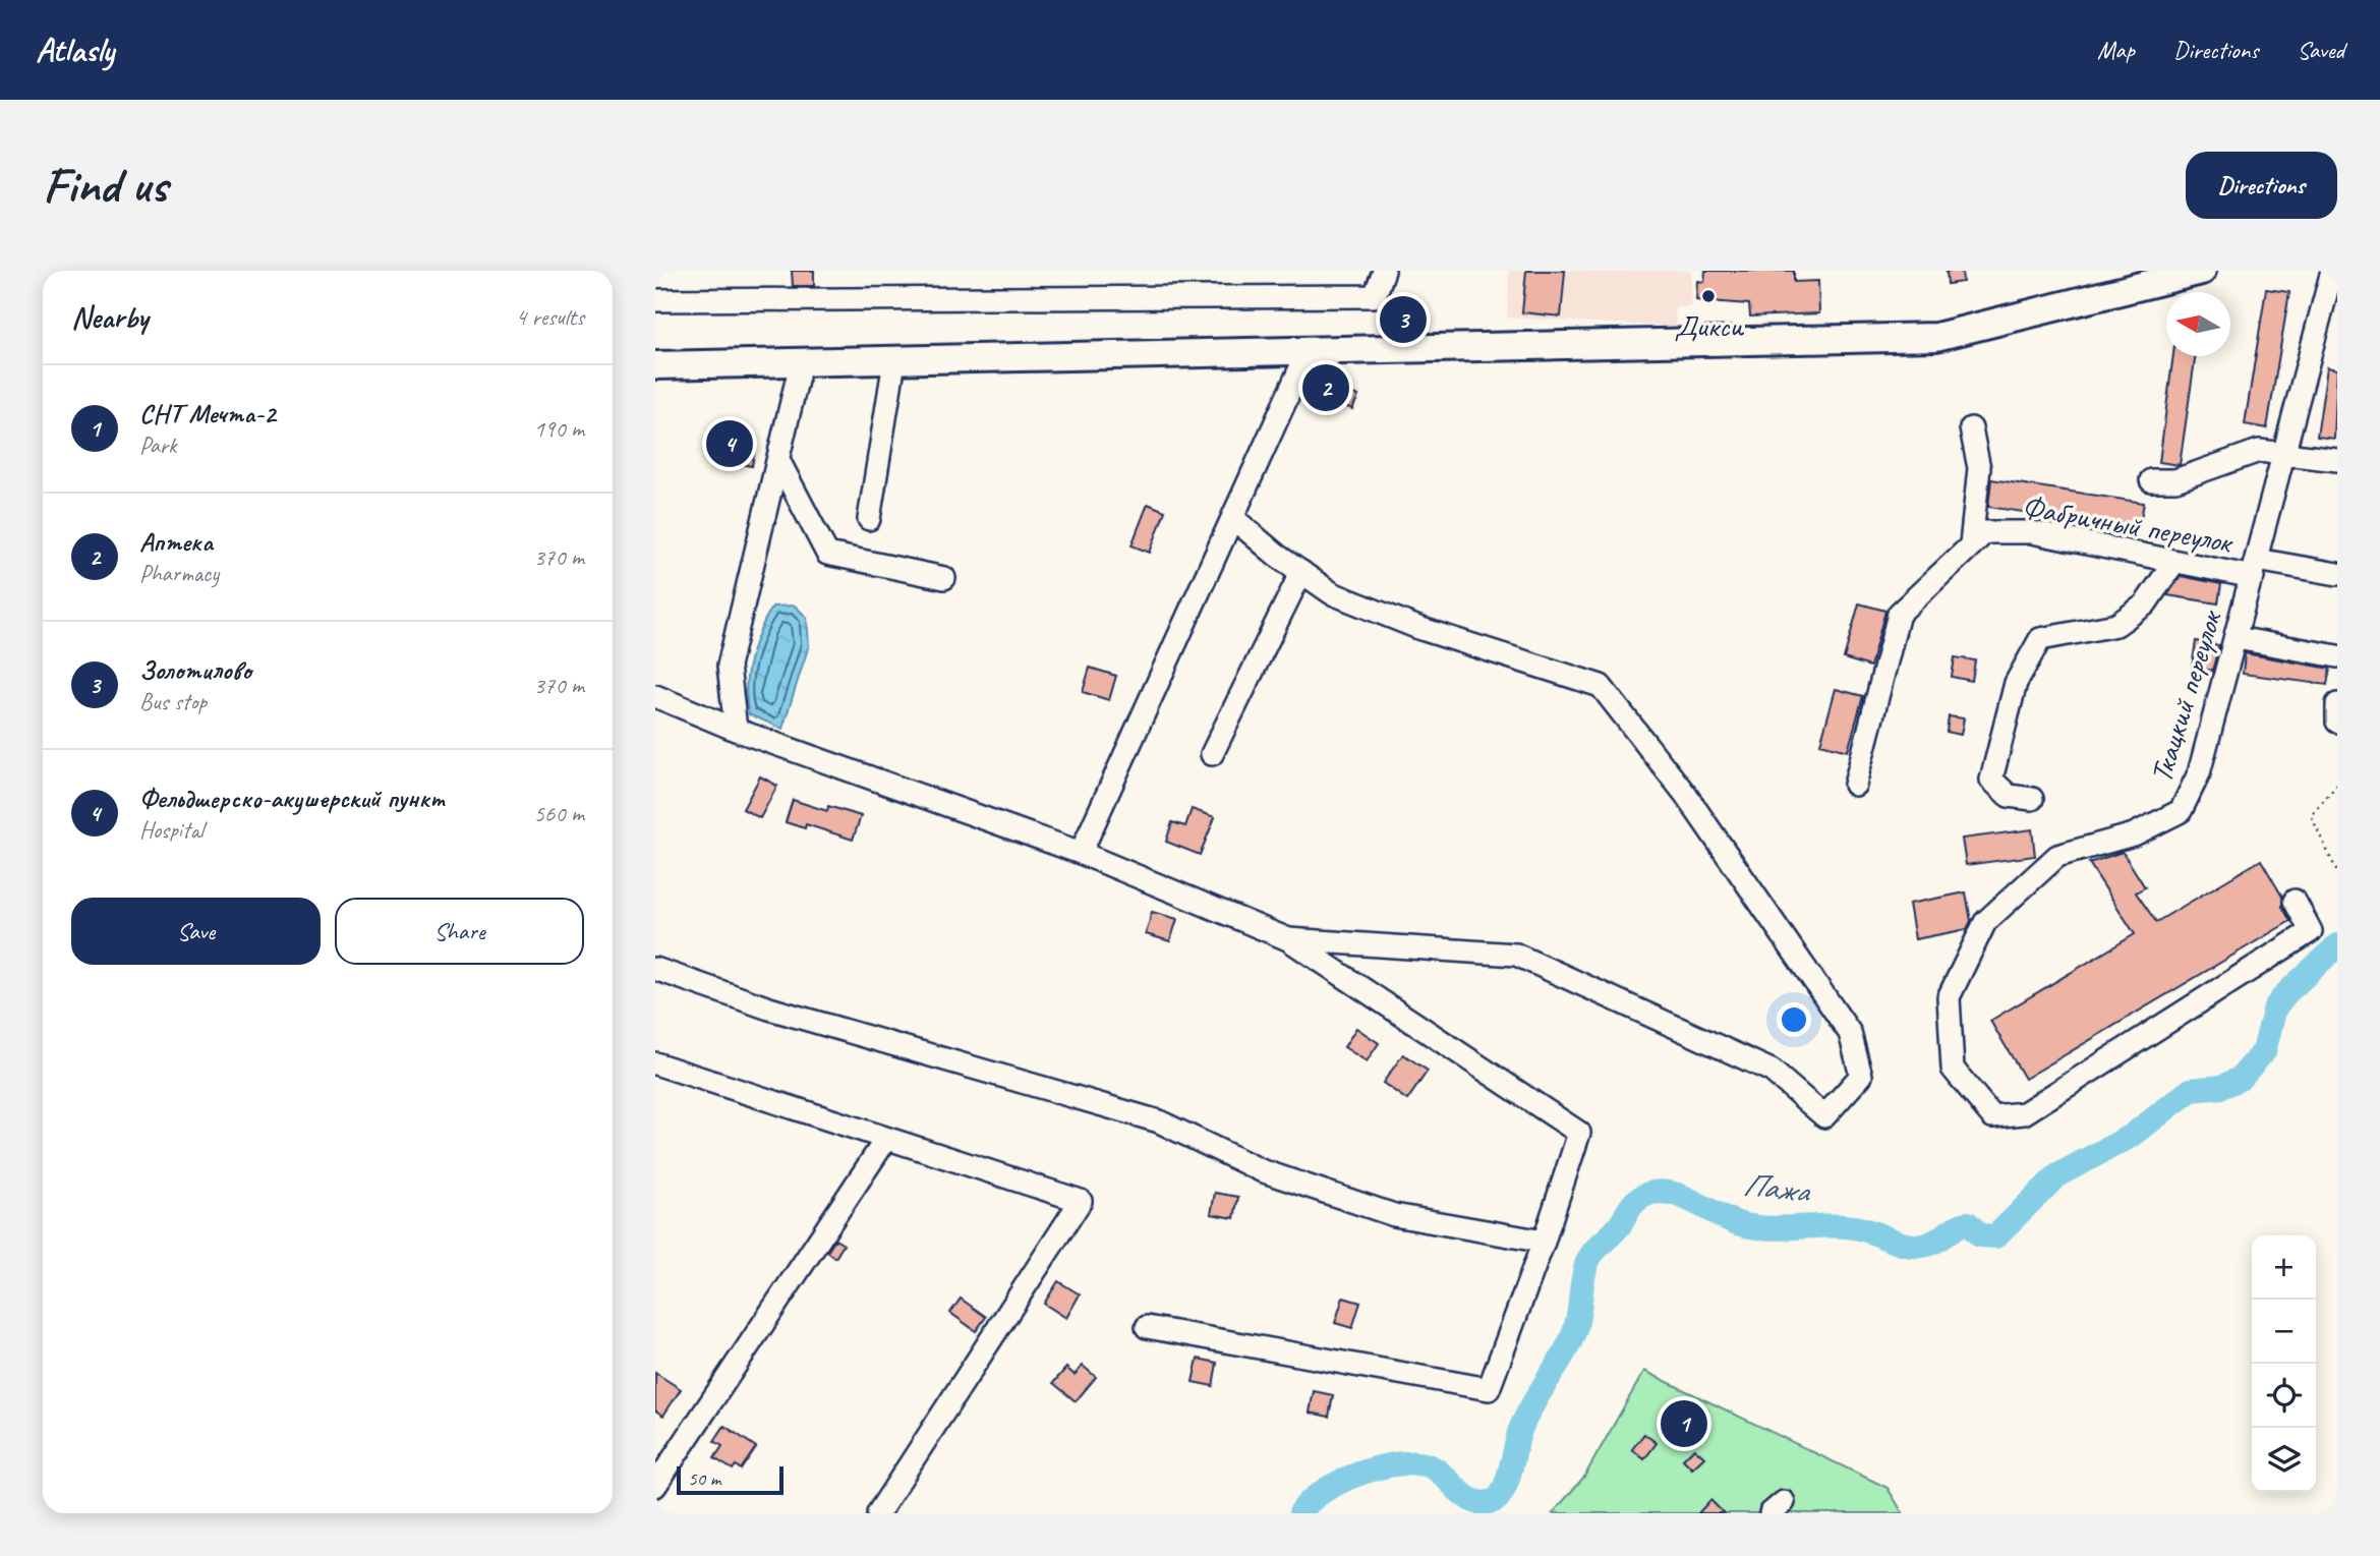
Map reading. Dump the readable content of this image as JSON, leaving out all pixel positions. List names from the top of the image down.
{
  "streets": {
    "street": ["Фабричный переулок", "Ткацкий переулок"]
  },
  "crossings": [
    ["Фабричный переулок", "Ткацкий переулок"]
  ],
  "water": ["Пажа"],
  "places": ["Дикси"],
  "scale_bar": "50 m",
  "north": "left",
  "page": {
    "header": "Atlasly",
    "nav": ["Map", "Directions", "Saved"],
    "buttons": [
      "Directions",
      ["Save", "Share"]
    ],
    "title": "Find us",
    "heading": ["Nearby", "4 results"],
    "pins": [
      "3",
      "2",
      "4",
      "1"
    ],
    "list": [
      {
        "mark": "1",
        "name": "СНТ Мечта-2",
        "note": "Park",
        "value": "190 m"
      },
      {
        "mark": "2",
        "name": "Аптека",
        "note": "Pharmacy",
        "value": "370 m"
      },
      {
        "mark": "3",
        "name": "Золотилово",
        "note": "Bus stop",
        "value": "370 m"
      },
      {
        "mark": "4",
        "name": "Фельдшерско-акушерский пункт",
        "note": "Hospital",
        "value": "560 m"
      }
    ],
    "map_buttons": ["+", "−"],
    "scale": "50 m"
  }
}
